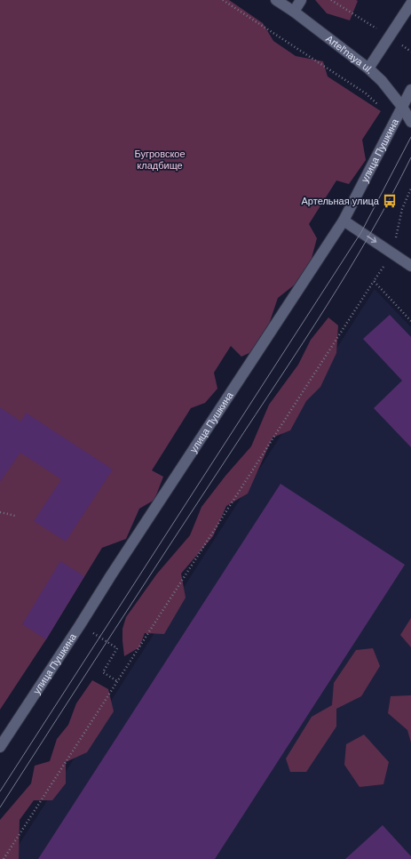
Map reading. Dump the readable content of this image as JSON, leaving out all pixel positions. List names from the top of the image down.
{
  "streets": {
    "street": ["Artel'naya ul.", "улица Пушкина"]
  },
  "crossings": [
    ["Artel'naya ul.", "улица Пушкина"]
  ],
  "parks": ["Бугровское кладбище"],
  "places": {
    "bus stop": ["Артельная улица"]
  }
}
